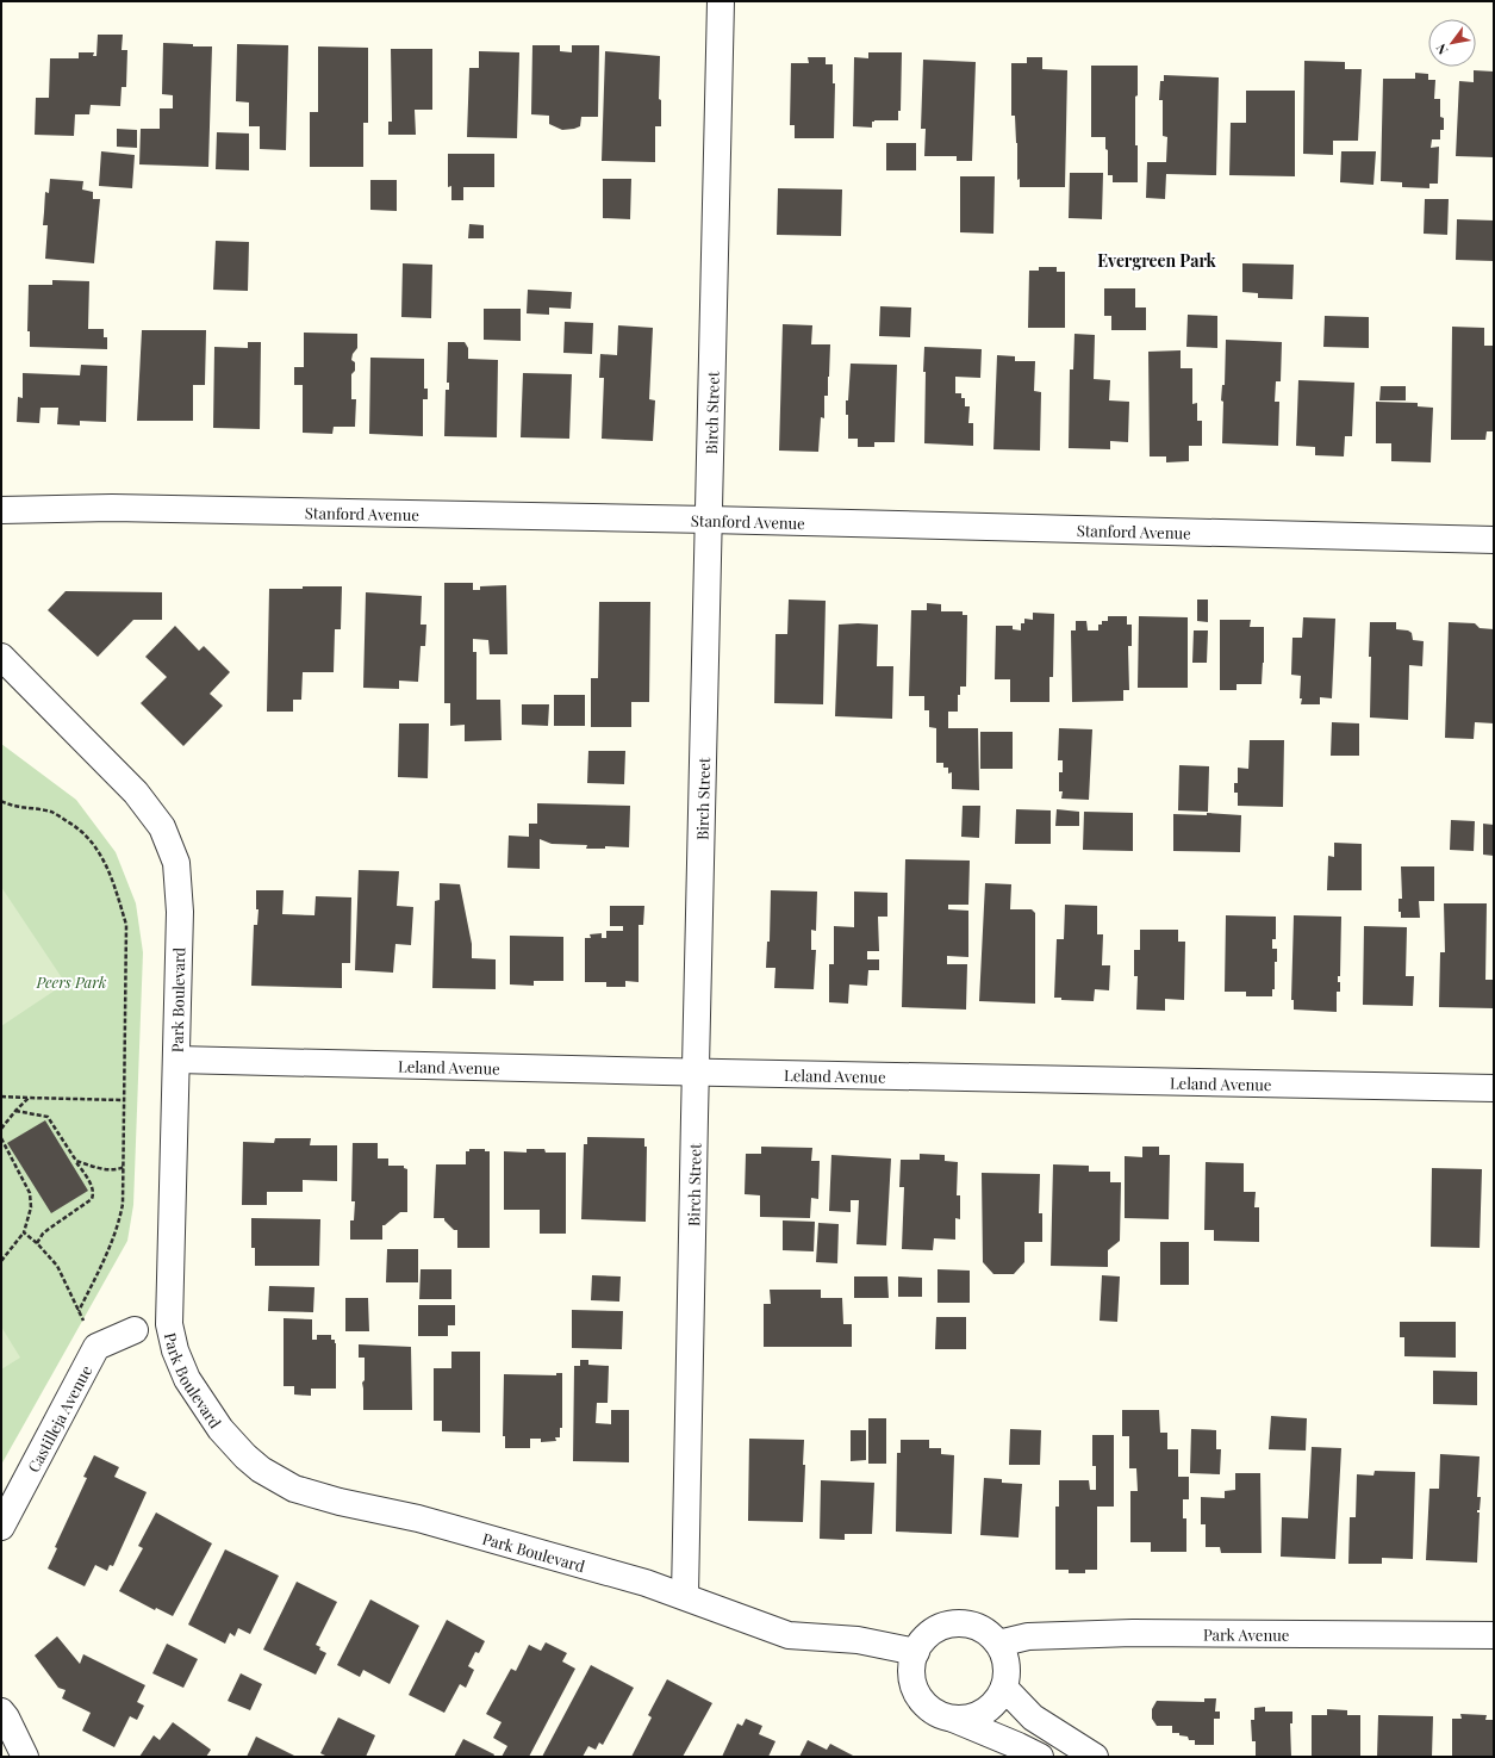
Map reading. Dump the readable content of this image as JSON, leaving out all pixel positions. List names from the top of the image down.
{
  "streets": {
    "street": [
      "Birch Street",
      "Stanford Avenue",
      "Park Boulevard",
      "Leland Avenue",
      "Castilleja Avenue",
      "Park Avenue"
    ]
  },
  "crossings": [
    ["Birch Street", "Stanford Avenue"],
    ["Birch Street", "Park Boulevard"],
    ["Birch Street", "Leland Avenue"],
    ["Park Boulevard", "Leland Avenue"],
    ["Park Boulevard", "Park Avenue"]
  ],
  "districts": ["Evergreen Park"],
  "parks": ["Peers Park"],
  "north": "bottom left"
}
